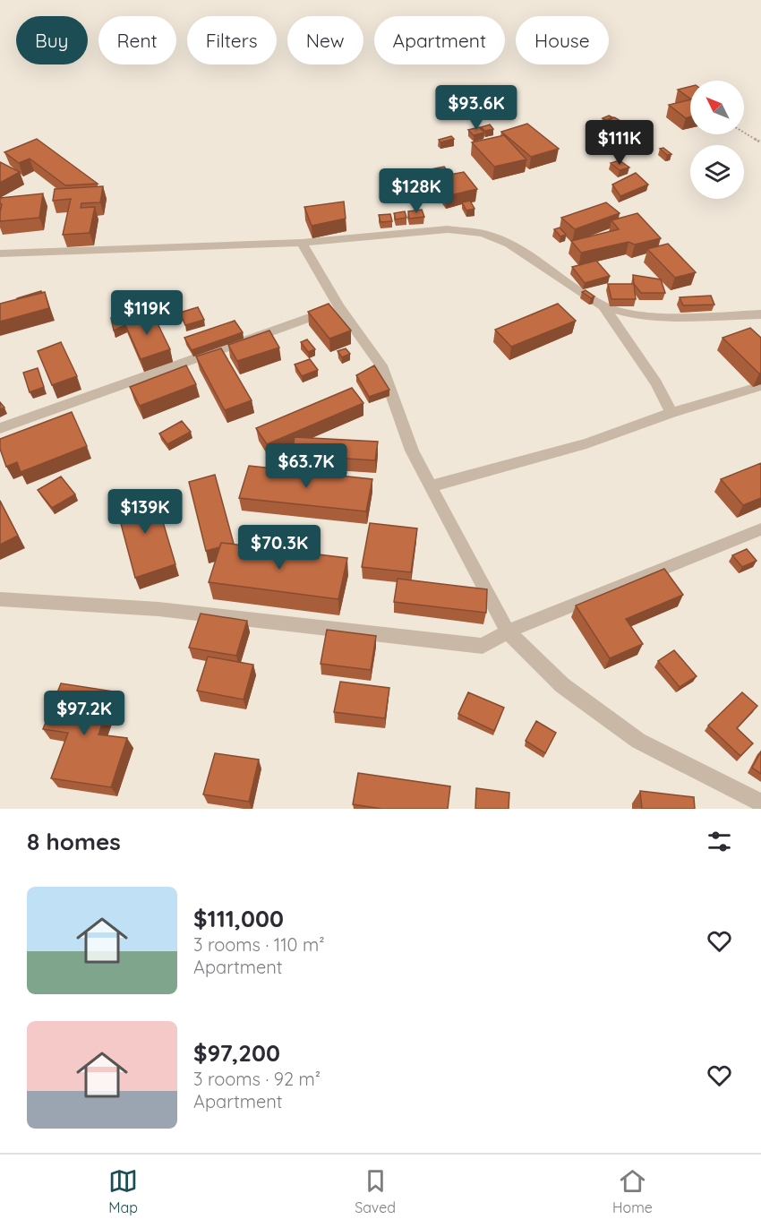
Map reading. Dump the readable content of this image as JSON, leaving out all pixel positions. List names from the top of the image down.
{
  "north": "top left",
  "page": {
    "chip": [
      "Buy",
      "Rent",
      "Filters",
      "New",
      "Apartment",
      "House"
    ],
    "price": [
      "$93.6K",
      "$111K",
      "$128K",
      "$119K",
      "$63.7K",
      "$139K",
      "$70.3K",
      "$97.2K"
    ],
    "heading": "8 homes",
    "list": [
      {
        "name": "$111,000",
        "note": "3 rooms · 110 m² · Apartment"
      },
      {
        "name": "$97,200",
        "note": "3 rooms · 92 m² · Apartment"
      }
    ],
    "tabs": ["Map", "Saved", "Home"]
  }
}
